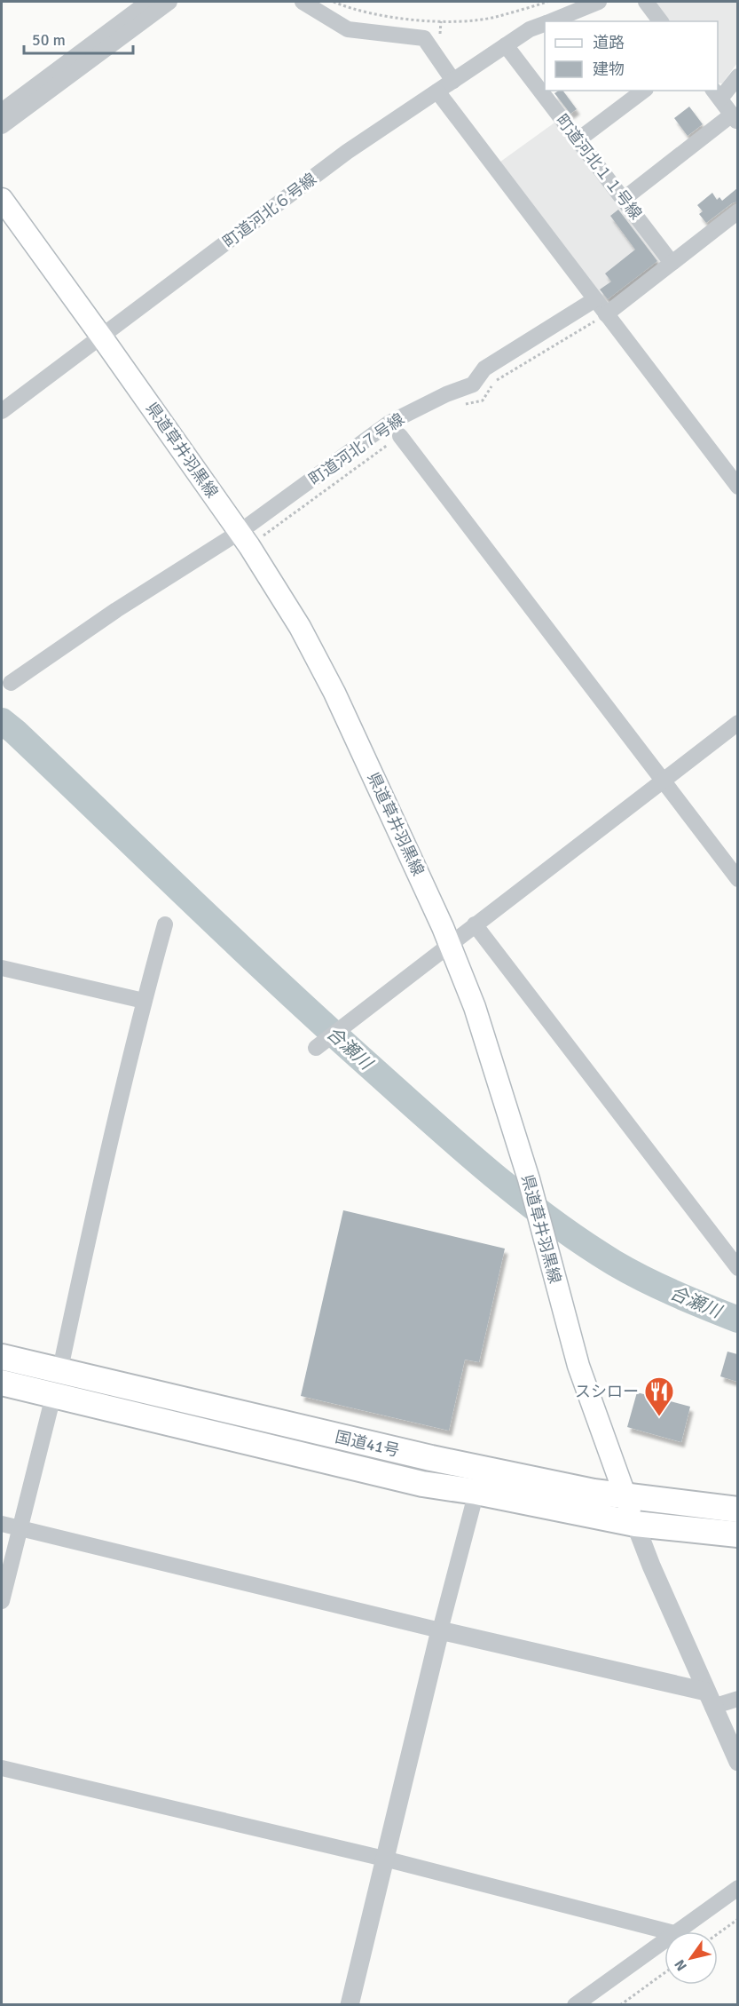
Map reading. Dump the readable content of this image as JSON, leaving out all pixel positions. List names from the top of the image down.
{
  "streets": {
    "highway": ["国道41号"],
    "main road": ["県道草井羽黒線"],
    "street": ["町道河北１１号線", "町道河北６号線", "町道河北７号線"]
  },
  "crossings": [
    ["町道河北１１号線", "町道河北６号線"],
    ["町道河北６号線", "県道草井羽黒線"],
    ["町道河北７号線", "県道草井羽黒線"],
    ["県道草井羽黒線", "国道41号"]
  ],
  "water": ["合瀬川"],
  "places": {
    "restaurant": ["スシロー"]
  },
  "legend": ["道路", "建物"],
  "scale_bar": "50 m",
  "north": "bottom left"
}
